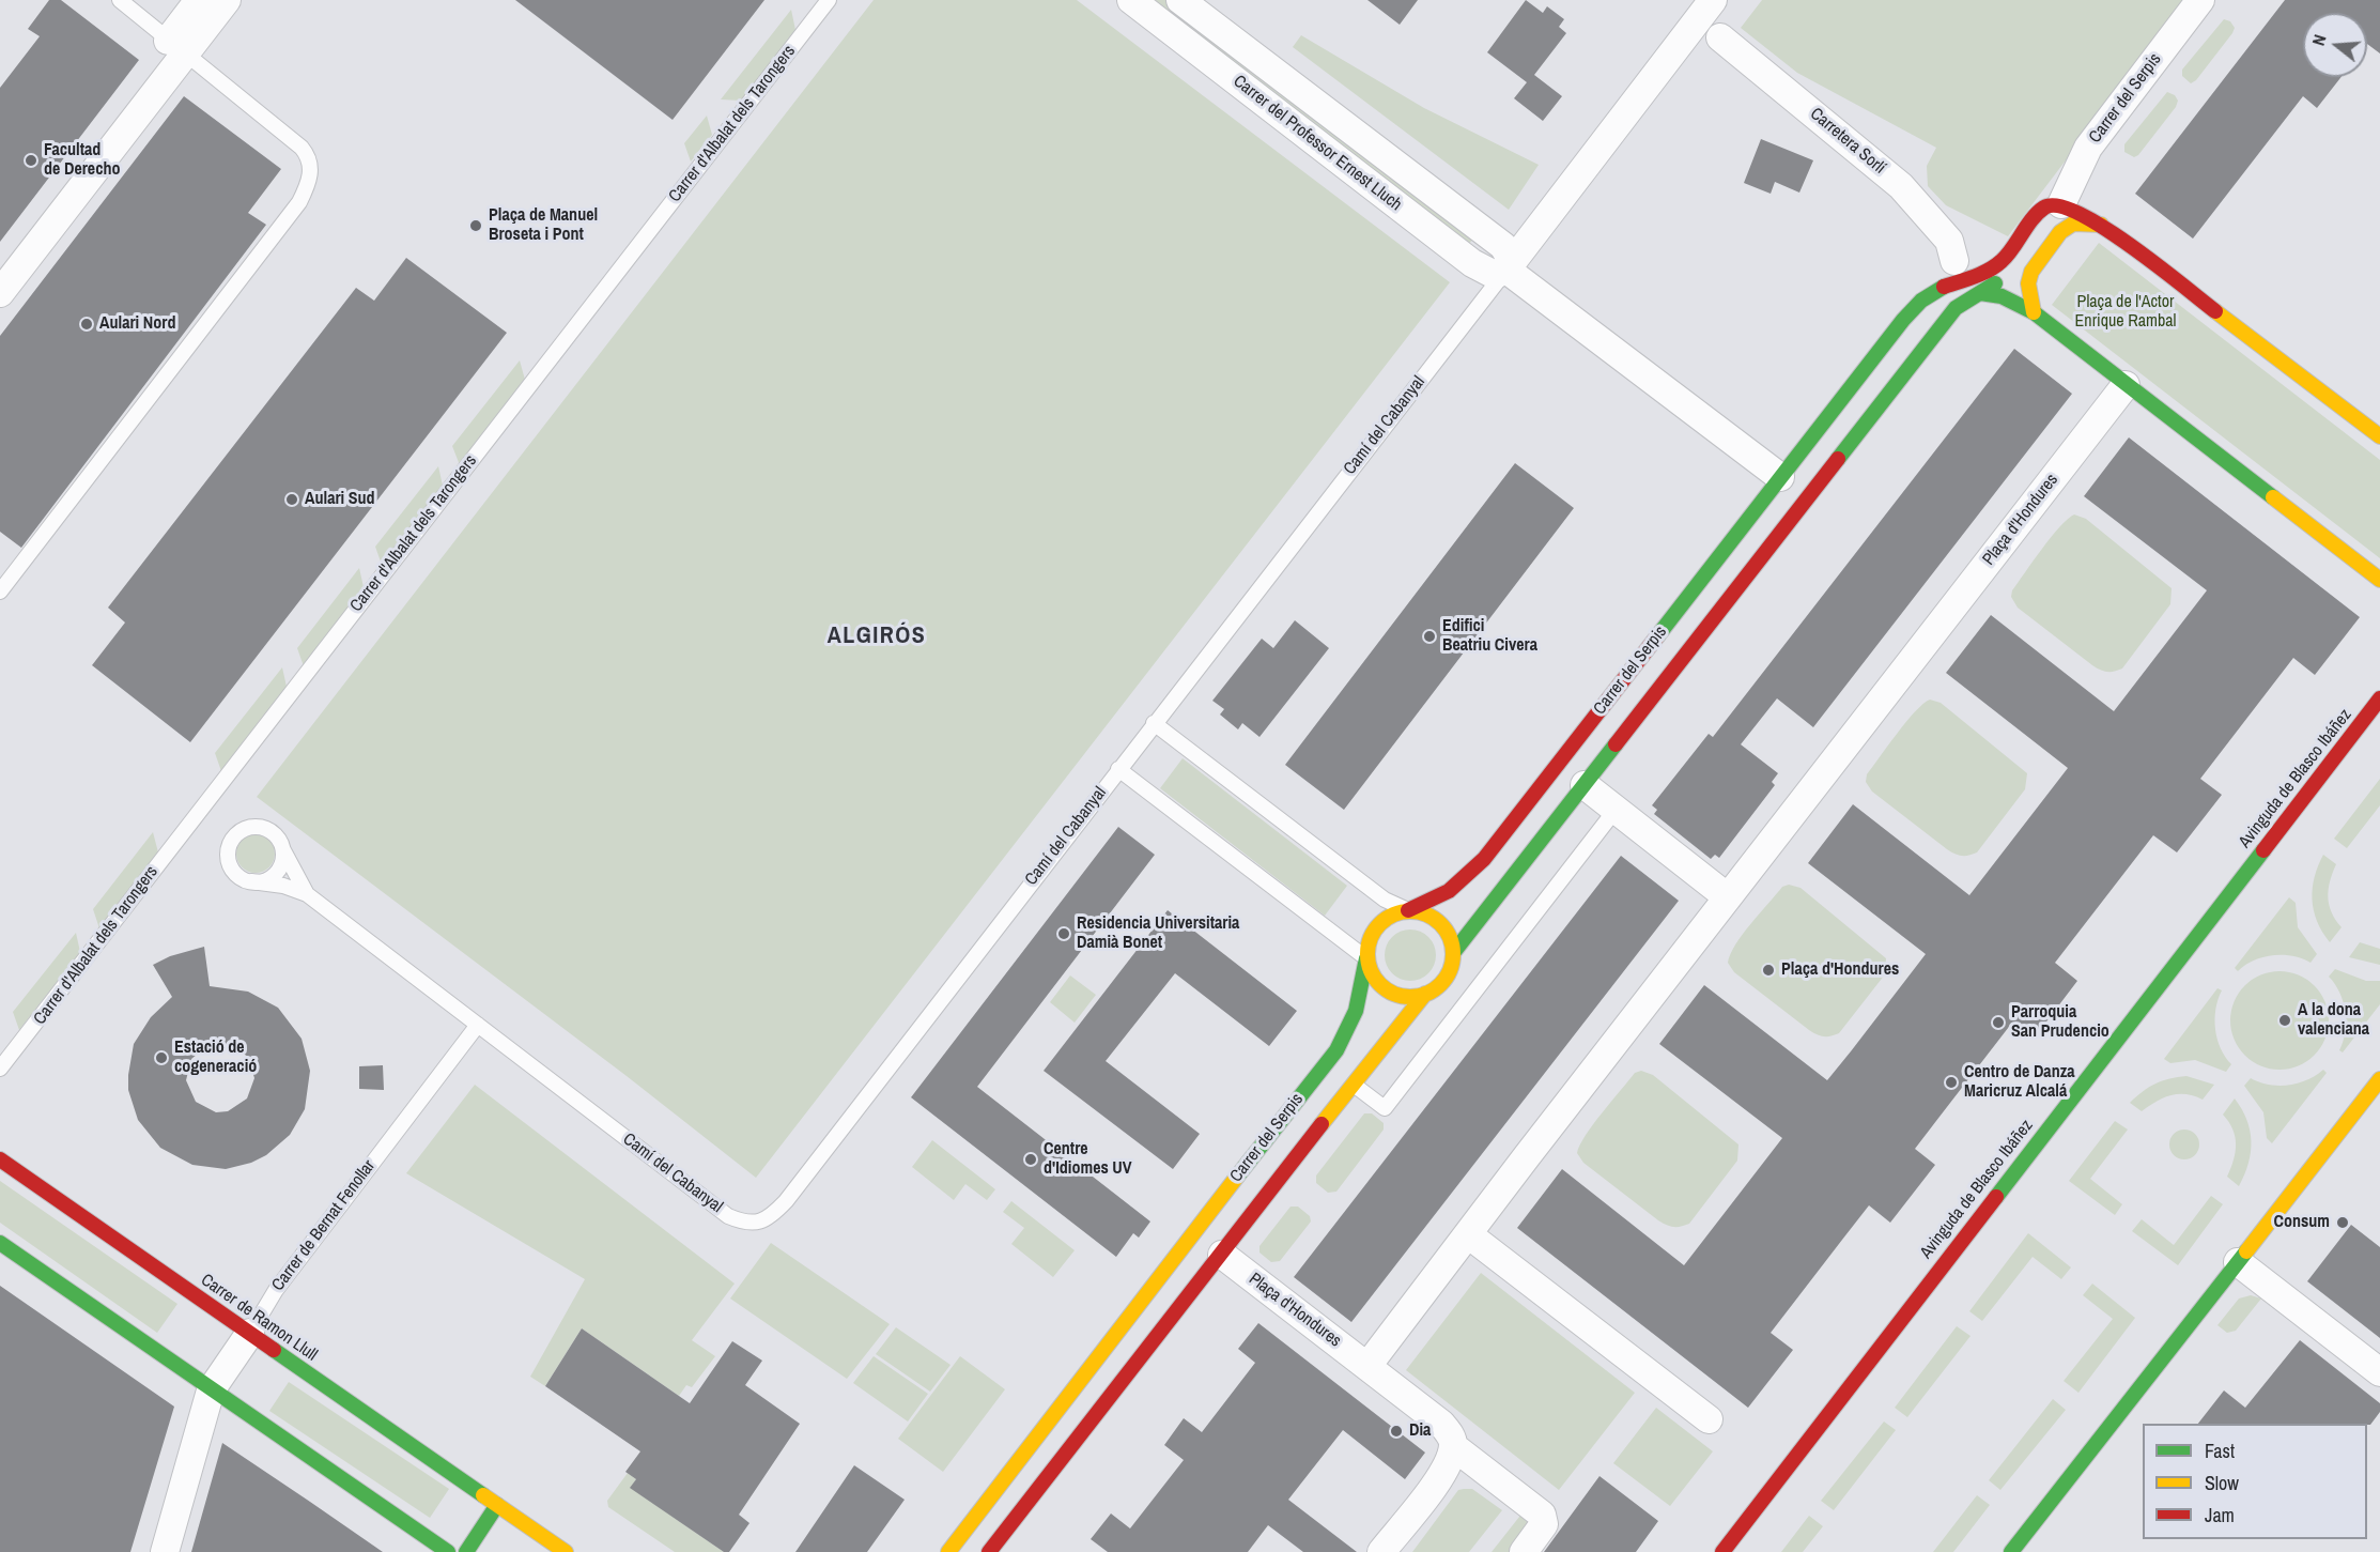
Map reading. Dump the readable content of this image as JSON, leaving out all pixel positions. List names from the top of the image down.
{
  "streets": {
    "street": [
      "Carrer del Serpis",
      "Carretera Sorlí",
      "Carrer del Professor Ernest Lluch",
      "Camí del Cabanyal",
      "Plaça d'Hondures",
      "Avinguda de Blasco Ibáñez",
      "Carrer de Bernat Fenollar",
      "Carrer de Ramon Llull"
    ],
    "lane": ["Carrer d'Albalat dels Tarongers"]
  },
  "crossings": [
    ["Carrer del Serpis", "Carrer del Professor Ernest Lluch"],
    ["Carrer del Serpis", "Plaça d'Hondures"],
    ["Carrer del Professor Ernest Lluch", "Camí del Cabanyal"],
    ["Camí del Cabanyal", "Carrer de Bernat Fenollar"],
    ["Carrer de Bernat Fenollar", "Carrer de Ramon Llull"]
  ],
  "districts": ["ALGIRÓS"],
  "parks": ["Plaça de l'Actor Enrique Rambal"],
  "places": [
    "Facultad de Derecho",
    "Plaça de Manuel Broseta i Pont",
    "Aulari Nord",
    "Aulari Sud",
    "Edifici Beatriu Civera",
    "Residencia Universitaria Damià Bonet",
    "Plaça d'Hondures",
    "A la dona valenciana",
    "Parroquia San Prudencio",
    "Estació de cogeneració",
    "Centro de Danza Maricruz Alcalá",
    "Centre d'Idiomes UV",
    "Consum",
    "Dia"
  ],
  "legend": ["Fast", "Slow", "Jam"],
  "north": "left"
}
